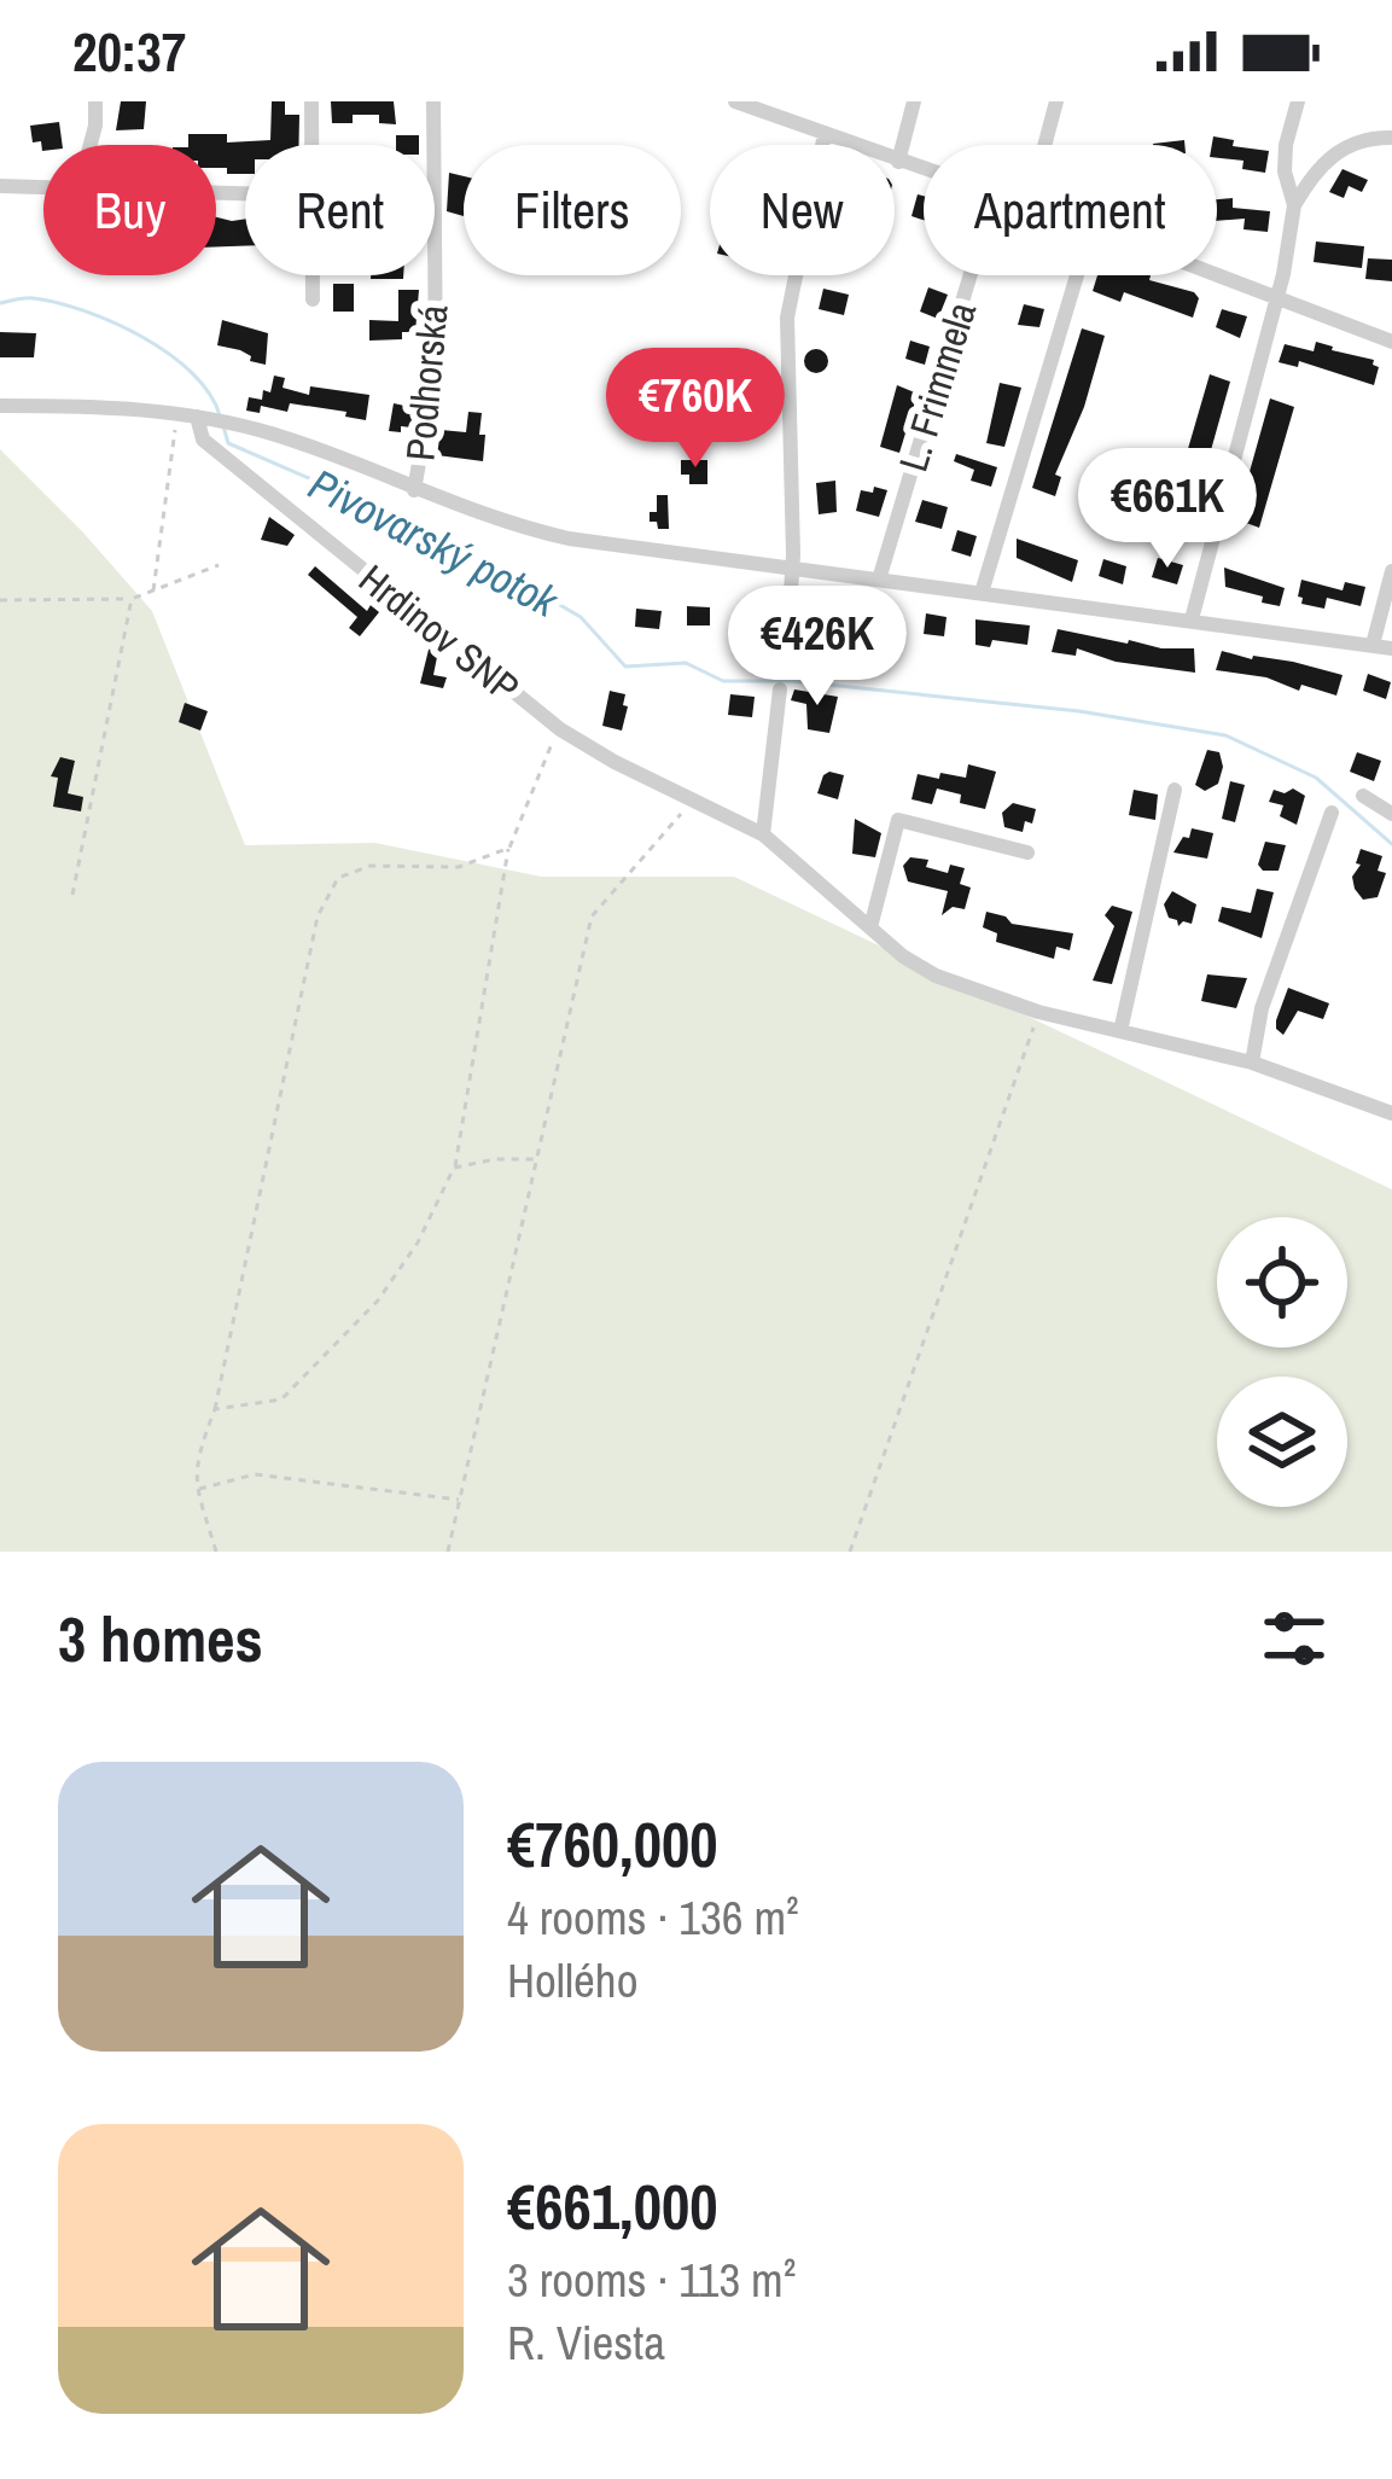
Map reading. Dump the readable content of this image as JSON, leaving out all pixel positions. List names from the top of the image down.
{
  "streets": {
    "street": ["Podhorská", "L. Frimmela", "Hrdinov SNP"]
  },
  "water": ["Pivovarský potok"],
  "page": {
    "status": "20:37",
    "chip": [
      "Buy",
      "Rent",
      "Filters",
      "New",
      "Apartment"
    ],
    "price": ["€760K", "€661K", "€426K"],
    "heading": "3 homes",
    "list": [
      {
        "name": "€760,000",
        "note": "4 rooms · 136 m² · Hollého"
      },
      {
        "name": "€661,000",
        "note": "3 rooms · 113 m² · R. Viesta"
      }
    ]
  }
}
